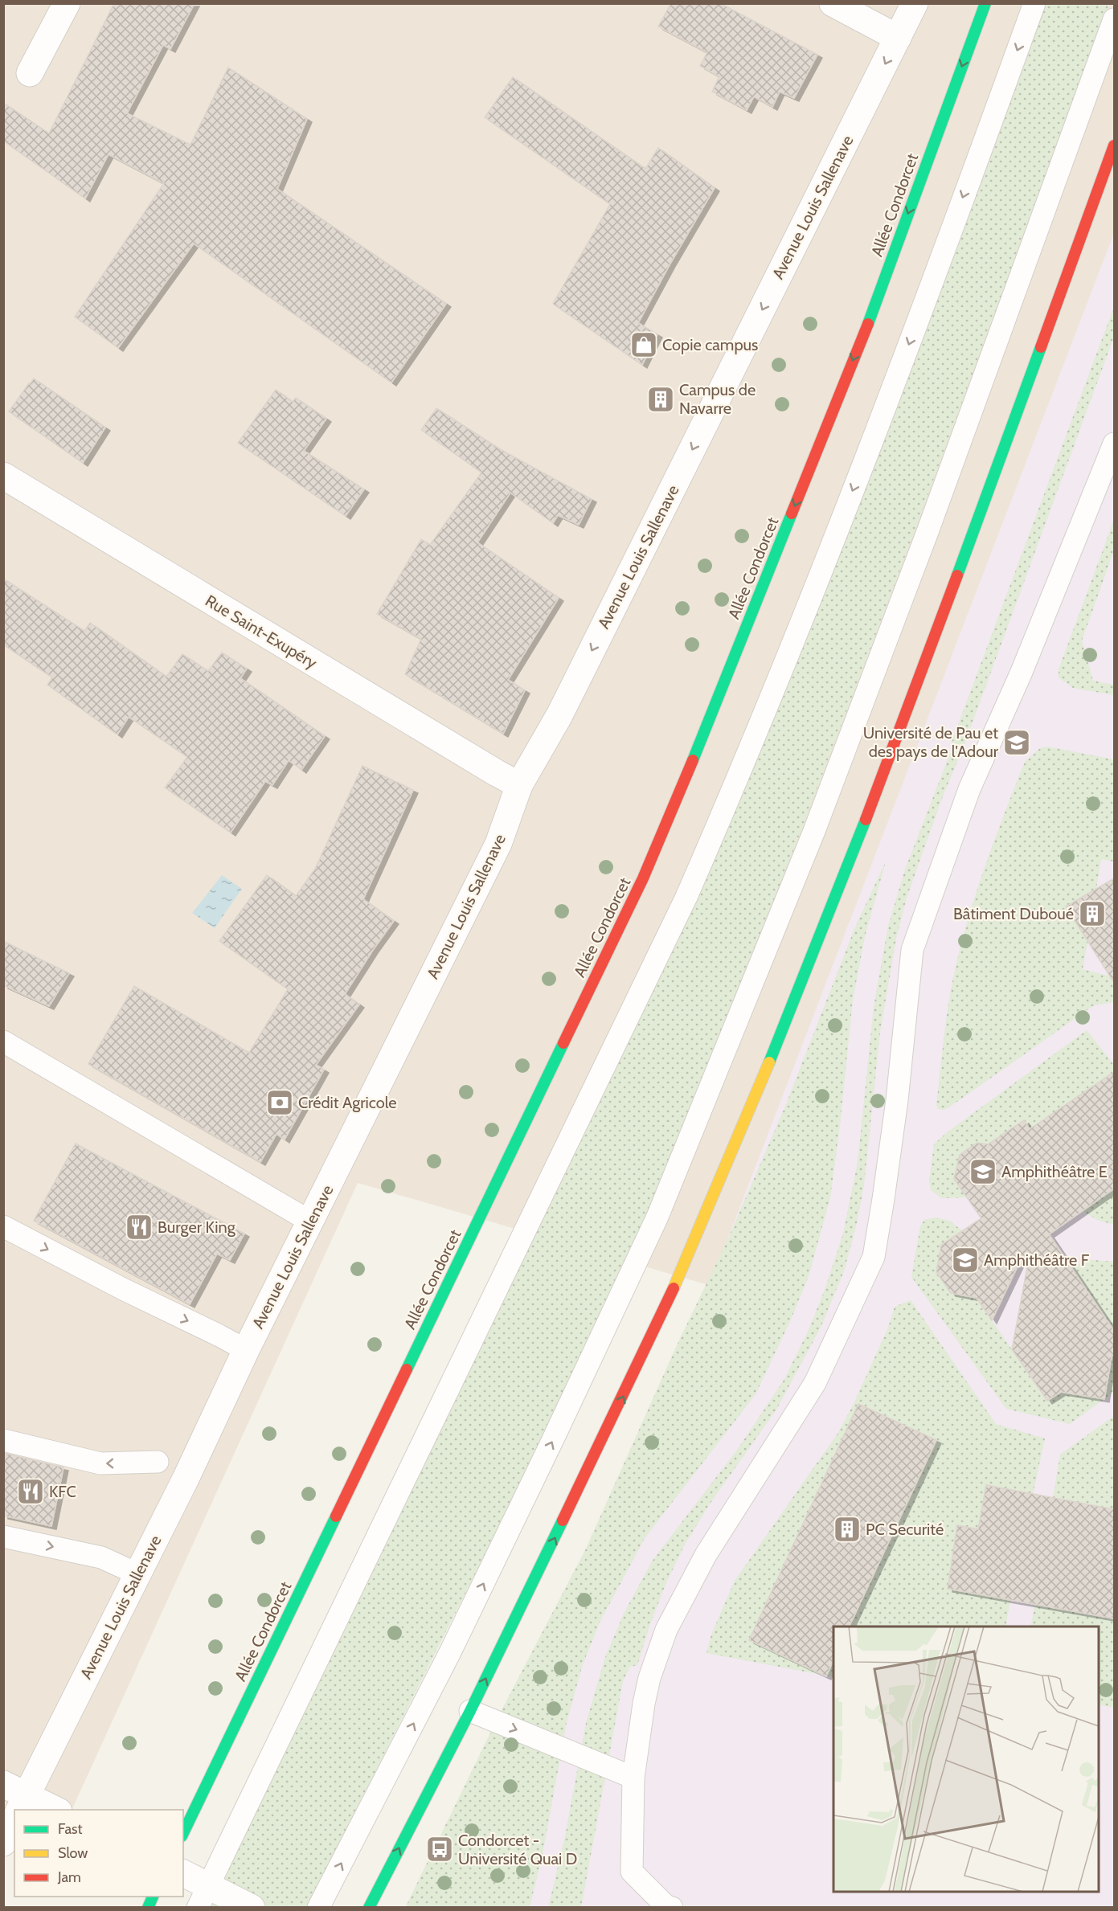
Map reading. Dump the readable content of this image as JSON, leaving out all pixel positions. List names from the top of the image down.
{
  "streets": {
    "main road": ["Allée Condorcet"],
    "street": ["Avenue Louis Sallenave", "Rue Saint-Exupéry"]
  },
  "crossings": [
    ["Avenue Louis Sallenave", "Rue Saint-Exupéry"]
  ],
  "one_way": ["Allée Condorcet", "Avenue Louis Sallenave"],
  "places": {
    "shop": ["Copie campus"],
    "building": ["Campus de Navarre", "Bâtiment Duboué", "PC Securité"],
    "school or university": ["Université de Pau et des pays de l'Adour", "Amphithéâtre E", "Amphithéâtre F"],
    "bank": ["Crédit Agricole"],
    "restaurant": ["Burger King", "KFC"],
    "bus stop": ["Condorcet - Université Quai D"]
  },
  "legend": ["Fast", "Slow", "Jam"]
}
